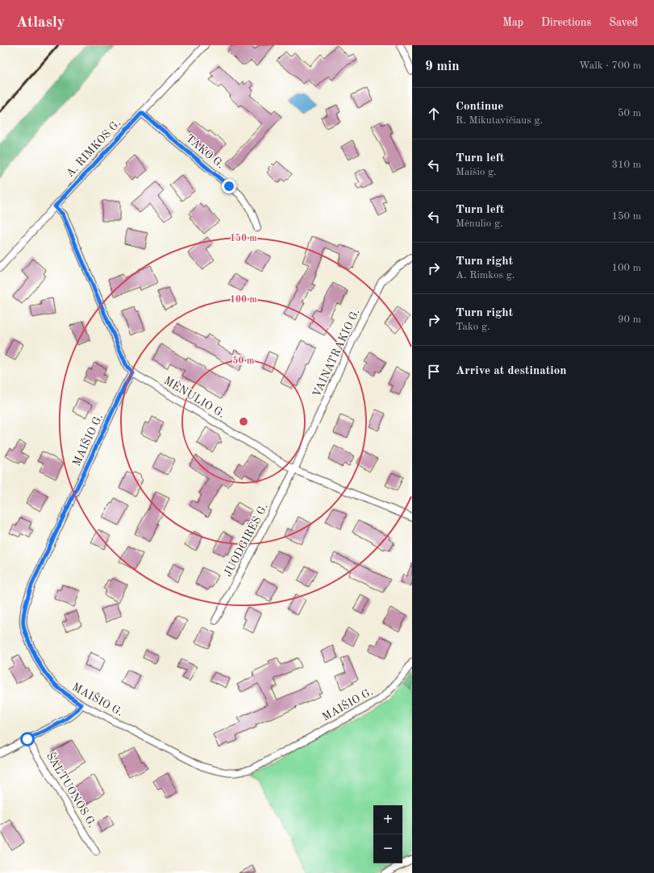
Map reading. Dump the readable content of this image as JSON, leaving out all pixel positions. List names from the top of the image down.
{
  "streets": {
    "street": [
      "A. RIMKOS G.",
      "TAKO G.",
      "VAINATRAKIO G.",
      "MĖNULIO G.",
      "MAIŠIO G.",
      "JUODGIRĖS G.",
      "ŠALTUONOS G."
    ]
  },
  "crossings": [
    ["A. RIMKOS G.", "TAKO G."],
    ["A. RIMKOS G.", "MĖNULIO G."],
    ["VAINATRAKIO G.", "MĖNULIO G."],
    ["VAINATRAKIO G.", "JUODGIRĖS G."],
    ["MĖNULIO G.", "MAIŠIO G."],
    ["MĖNULIO G.", "JUODGIRĖS G."]
  ],
  "page": {
    "header": "Atlasly",
    "nav": ["Map", "Directions", "Saved"],
    "heading": ["9 min", "Walk · 700 m"],
    "list": [
      ["Continue", "R. Mikutavičiaus g.", "50 m"],
      ["Turn left", "Maišio g.", "310 m"],
      ["Turn left", "Mėnulio g.", "150 m"],
      ["Turn right", "A. Rimkos g.", "100 m"],
      ["Turn right", "Tako g.", "90 m"],
      "Arrive at destination"
    ],
    "map_buttons": ["+", "−"]
  },
  "rings": ["150 m", "100 m", "50 m"]
}
